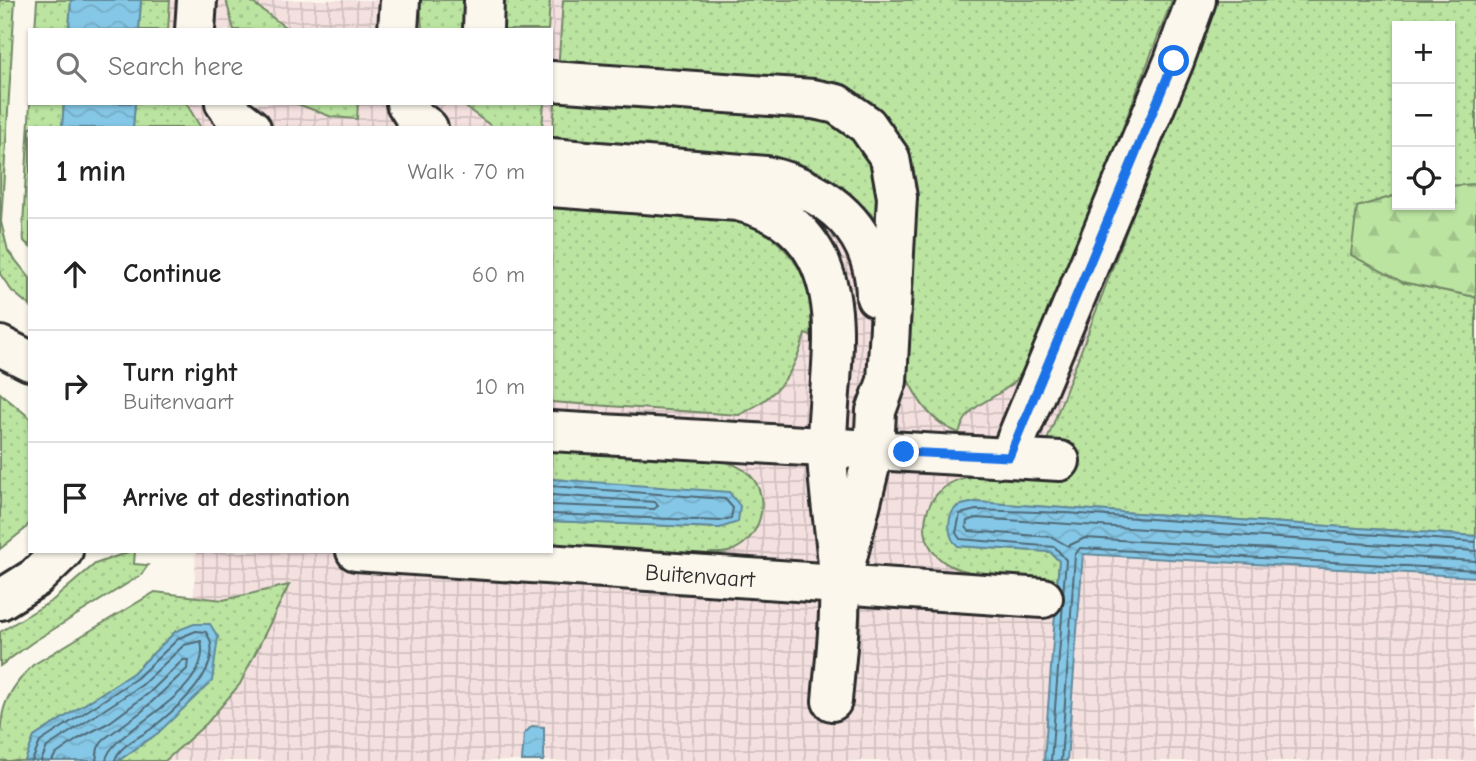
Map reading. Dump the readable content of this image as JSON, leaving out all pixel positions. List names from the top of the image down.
{
  "streets": {
    "street": ["Buitenvaart"]
  },
  "page": {
    "map_buttons": ["+", "−"],
    "search": "Search here",
    "heading": ["1 min", "Walk · 70 m"],
    "list": [
      ["Continue", "60 m"],
      ["Turn right", "Buitenvaart", "10 m"],
      "Arrive at destination"
    ]
  }
}
